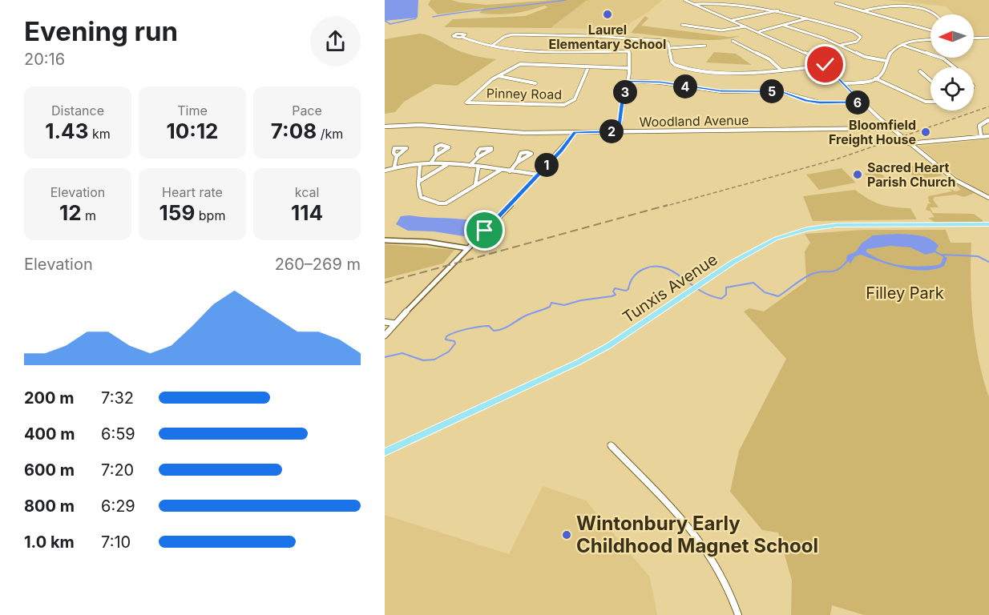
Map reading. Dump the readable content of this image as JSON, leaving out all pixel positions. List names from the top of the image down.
{
  "streets": {
    "main road": ["Tunxis Avenue"],
    "street": ["Pinney Road", "Woodland Avenue"]
  },
  "parks": ["Filley Park"],
  "places": [
    "Laurel Elementary School",
    "Bloomfield Freight House",
    "Sacred Heart Parish Church",
    "Wintonbury Early Childhood Magnet School"
  ],
  "north": "left",
  "page": {
    "heading": ["Evening run", "20:16"],
    "pins": [
      "4",
      "5",
      "3",
      "6",
      "2",
      "1"
    ],
    "stats": [
      ["Distance", "1.43 km"],
      ["Time", "10:12"],
      ["Pace", "7:08 /km"],
      ["Elevation", "12 m"],
      ["Heart rate", "159 bpm"],
      ["kcal", "114"]
    ],
    "chart": ["Elevation", "260–269 m"],
    "list": [
      {
        "name": "200 m",
        "note": "7:32"
      },
      {
        "name": "400 m",
        "note": "6:59"
      },
      {
        "name": "600 m",
        "note": "7:20"
      },
      {
        "name": "800 m",
        "note": "6:29"
      },
      {
        "name": "1.0 km",
        "note": "7:10"
      }
    ]
  }
}
